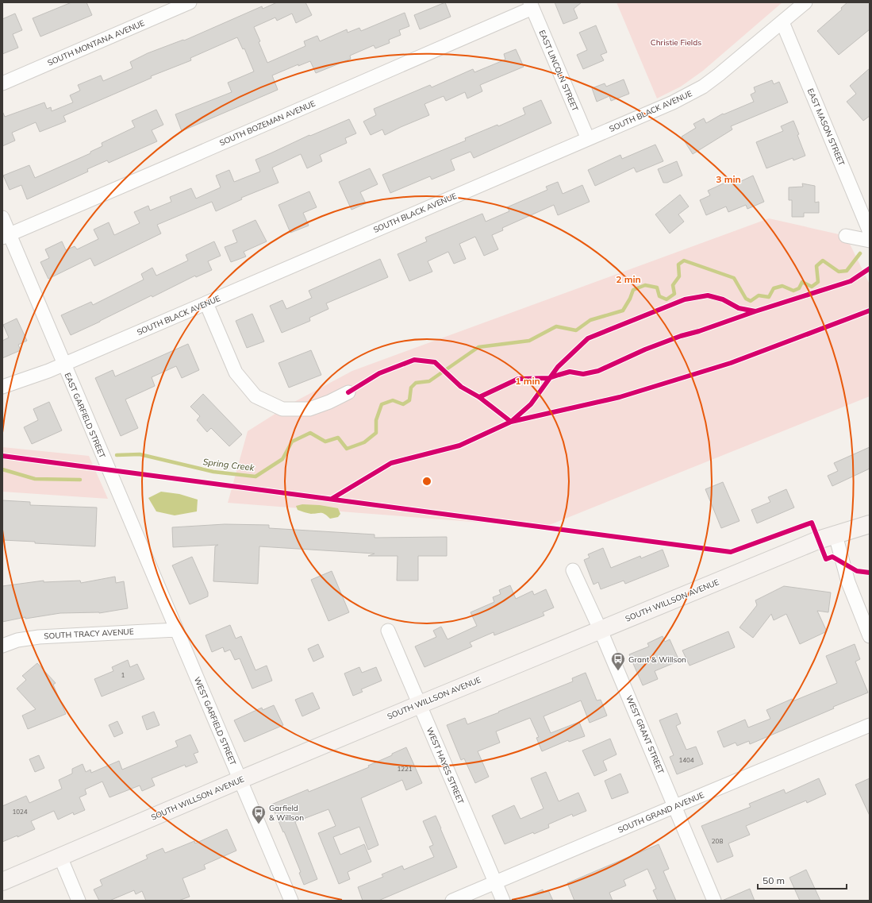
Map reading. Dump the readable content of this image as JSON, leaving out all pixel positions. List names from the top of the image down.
{
  "streets": {
    "main road": ["SOUTH WILLSON AVENUE"],
    "street": [
      "SOUTH MONTANA AVENUE",
      "EAST LINCOLN STREET",
      "SOUTH BLACK AVENUE",
      "SOUTH BOZEMAN AVENUE",
      "EAST MASON STREET",
      "EAST GARFIELD STREET",
      "SOUTH TRACY AVENUE",
      "WEST GARFIELD STREET",
      "WEST GRANT STREET",
      "WEST HAYES STREET",
      "SOUTH GRAND AVENUE"
    ]
  },
  "crossings": [
    ["EAST LINCOLN STREET", "SOUTH BLACK AVENUE"],
    ["EAST LINCOLN STREET", "SOUTH BOZEMAN AVENUE"],
    ["SOUTH BLACK AVENUE", "EAST MASON STREET"],
    ["SOUTH BLACK AVENUE", "EAST GARFIELD STREET"],
    ["SOUTH BOZEMAN AVENUE", "EAST GARFIELD STREET"],
    ["EAST GARFIELD STREET", "SOUTH TRACY AVENUE"],
    ["EAST GARFIELD STREET", "WEST GARFIELD STREET"],
    ["SOUTH WILLSON AVENUE", "WEST GARFIELD STREET"],
    ["SOUTH WILLSON AVENUE", "WEST GRANT STREET"],
    ["SOUTH WILLSON AVENUE", "WEST HAYES STREET"],
    ["SOUTH TRACY AVENUE", "WEST GARFIELD STREET"],
    ["WEST GRANT STREET", "SOUTH GRAND AVENUE"],
    ["WEST HAYES STREET", "SOUTH GRAND AVENUE"]
  ],
  "water": ["Spring Creek"],
  "parks": ["Christie Fields"],
  "places": {
    "bus stop": ["Grant & Willson", "Garfield & Willson"]
  },
  "house_numbers": [
    "1",
    "1404",
    "1221",
    "1024",
    "208"
  ],
  "scale_bar": "50 m",
  "rings": ["3 min", "2 min", "1 min"]
}
